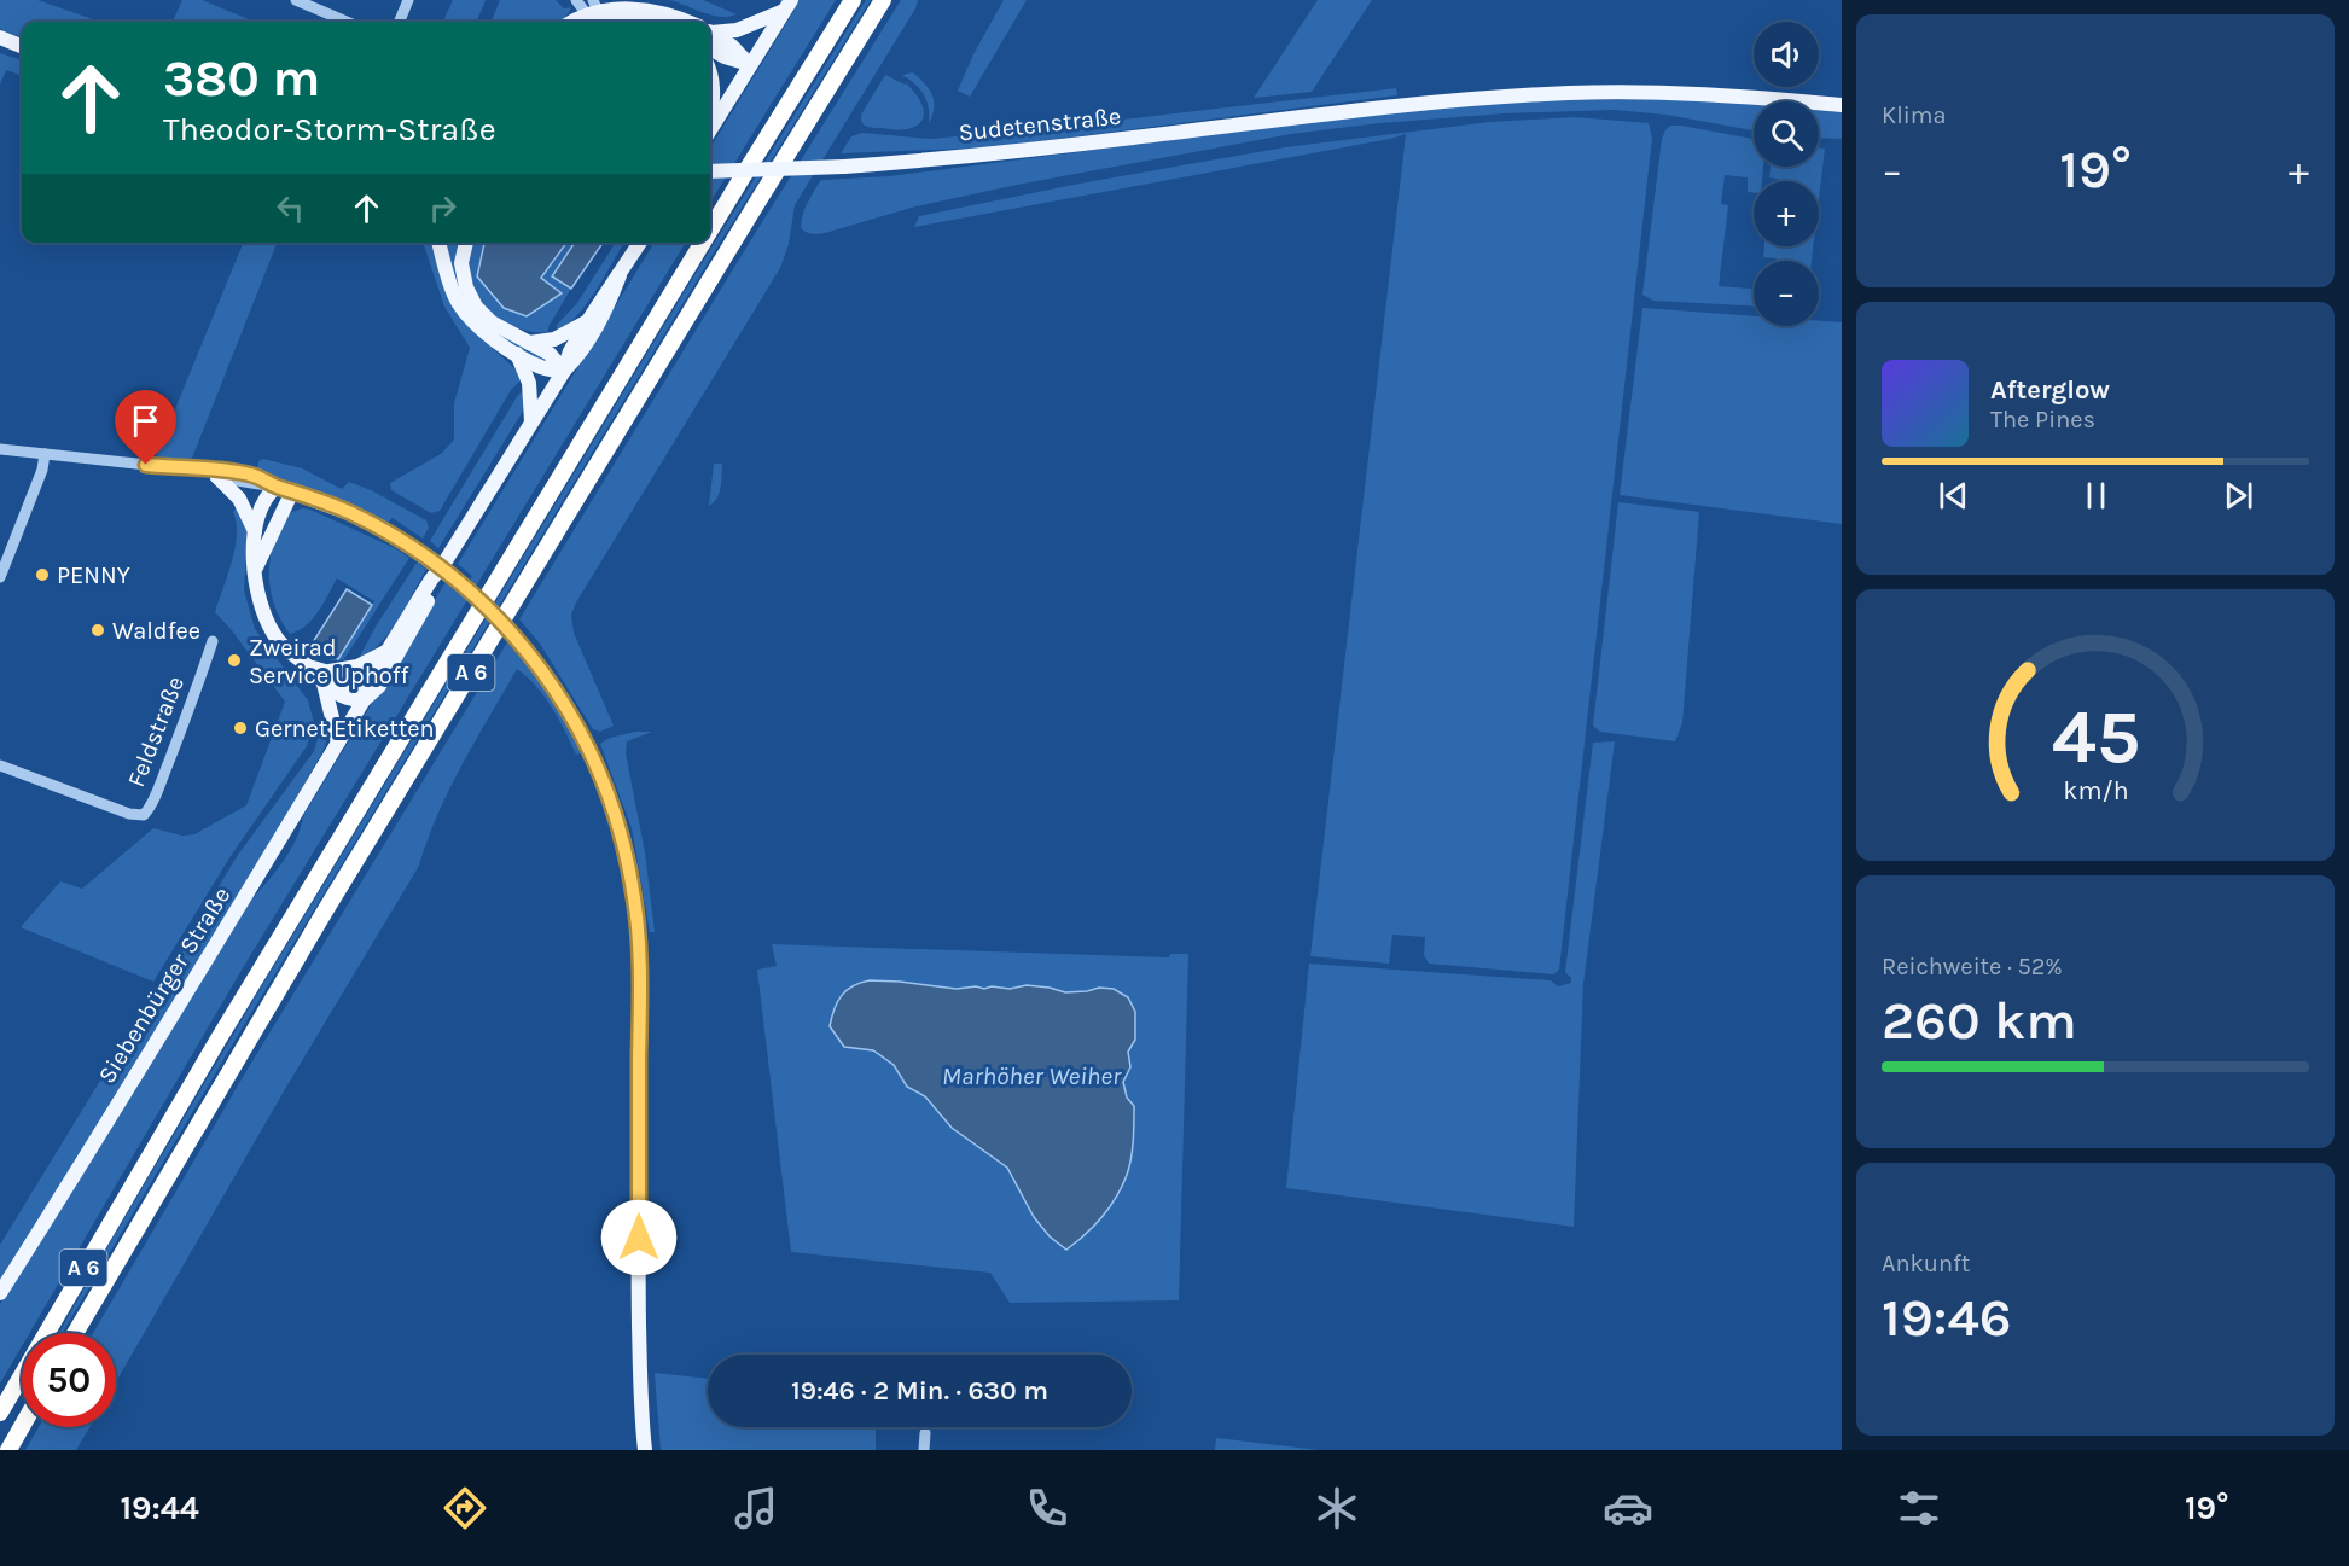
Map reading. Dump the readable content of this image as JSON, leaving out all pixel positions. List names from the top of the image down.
{
  "streets": {
    "highway": ["A 6"],
    "main road": ["Sudetenstraße", "Siebenbürger Straße"],
    "street": ["Feldstraße"]
  },
  "water": ["Marhöher Weiher"],
  "places": [
    "PENNY",
    "Waldfee",
    "Zweirad Service Uphoff",
    "Gernet Etiketten"
  ],
  "page": {
    "tile": [
      "Klima",
      ["Reichweite · 52%", "260 km"],
      ["Ankunft", "19:46"]
    ],
    "map_buttons": ["+", "−"],
    "turn": ["380 m", "Theodor-Storm-Straße"],
    "heat": ["−", "19°", "+"],
    "song": ["Afterglow", "The Pines"],
    "limit": "50",
    "trip": "19:46 · 2 Min. · 630 m",
    "tabs": ["19:44", "19°"],
    "gauge": ["45", "km/h"]
  }
}
